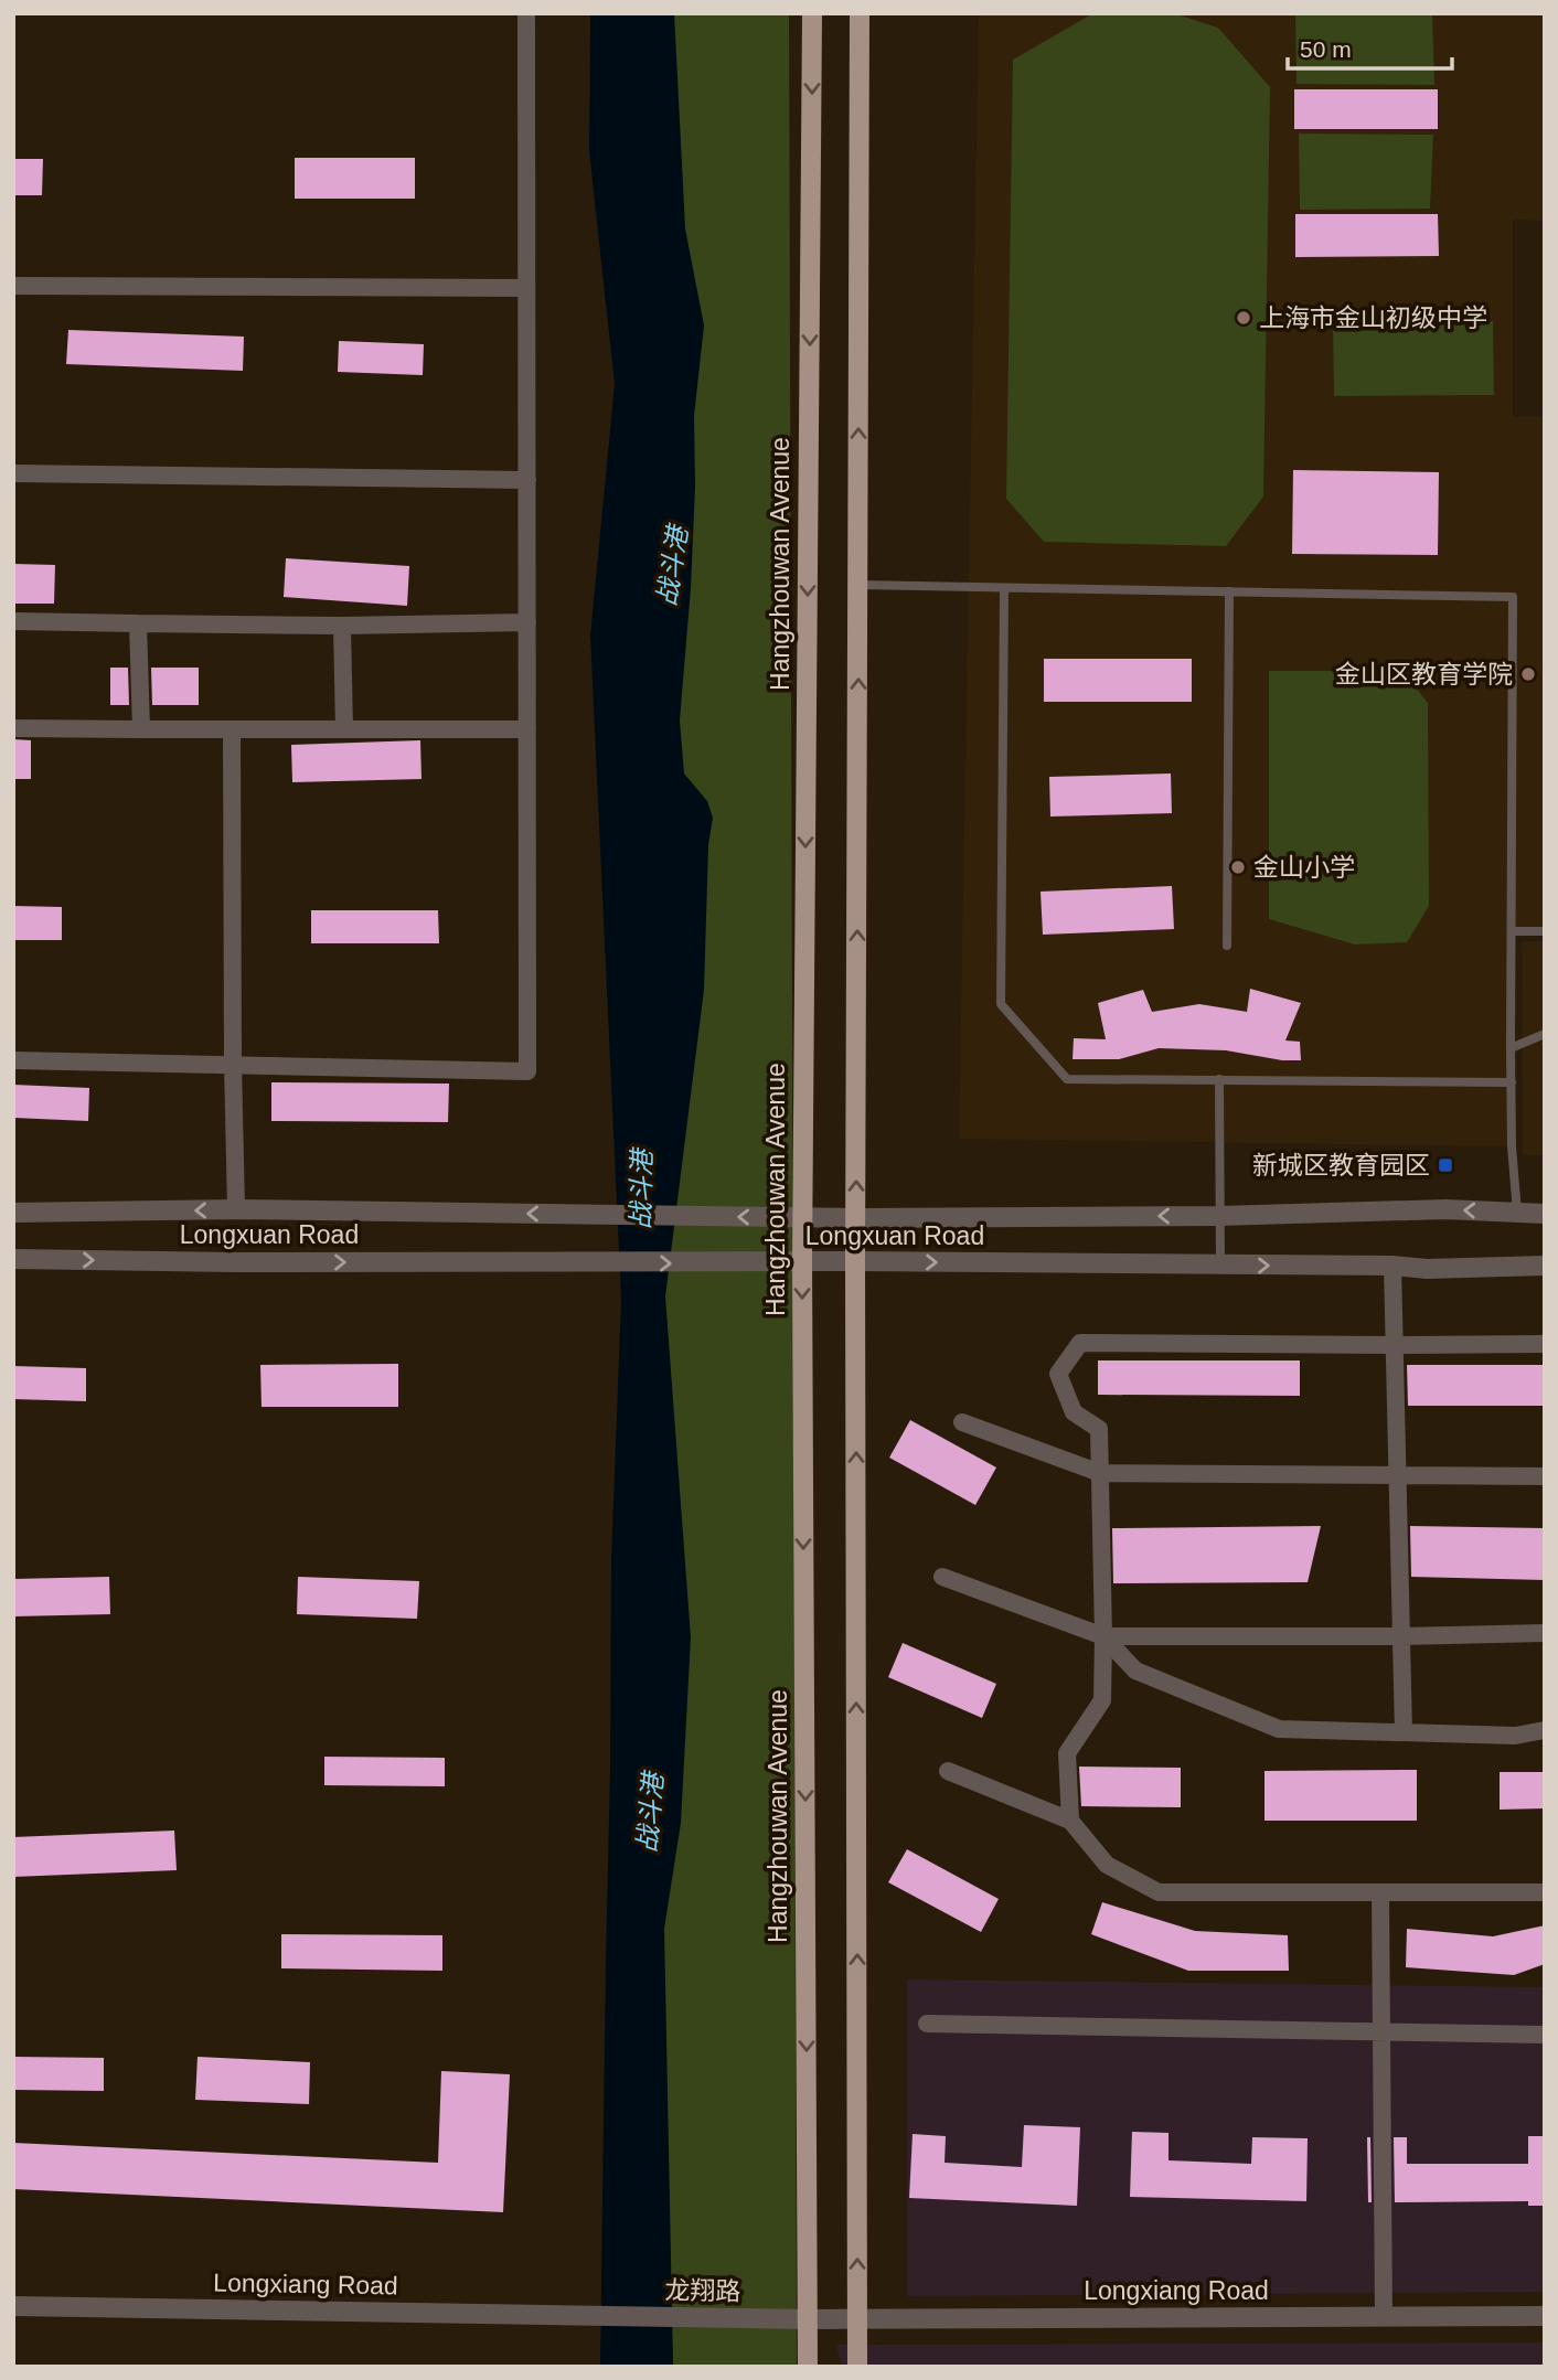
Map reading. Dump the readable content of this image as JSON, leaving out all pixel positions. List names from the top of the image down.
{
  "streets": {
    "main road": ["Hangzhouwan Avenue"],
    "street": ["Longxuan Road", "Longxiang Road", "龙翔路"]
  },
  "crossings": [
    ["Hangzhouwan Avenue", "Longxuan Road"],
    ["Hangzhouwan Avenue", "Longxiang Road"],
    ["Hangzhouwan Avenue", "龙翔路"],
    ["Longxiang Road", "龙翔路"]
  ],
  "water": ["战斗港"],
  "places": {
    "other": ["上海市金山初级中学", "金山区教育学院", "金山小学"],
    "transit": ["新城区教育园区"]
  },
  "scale_bar": "50 m"
}
